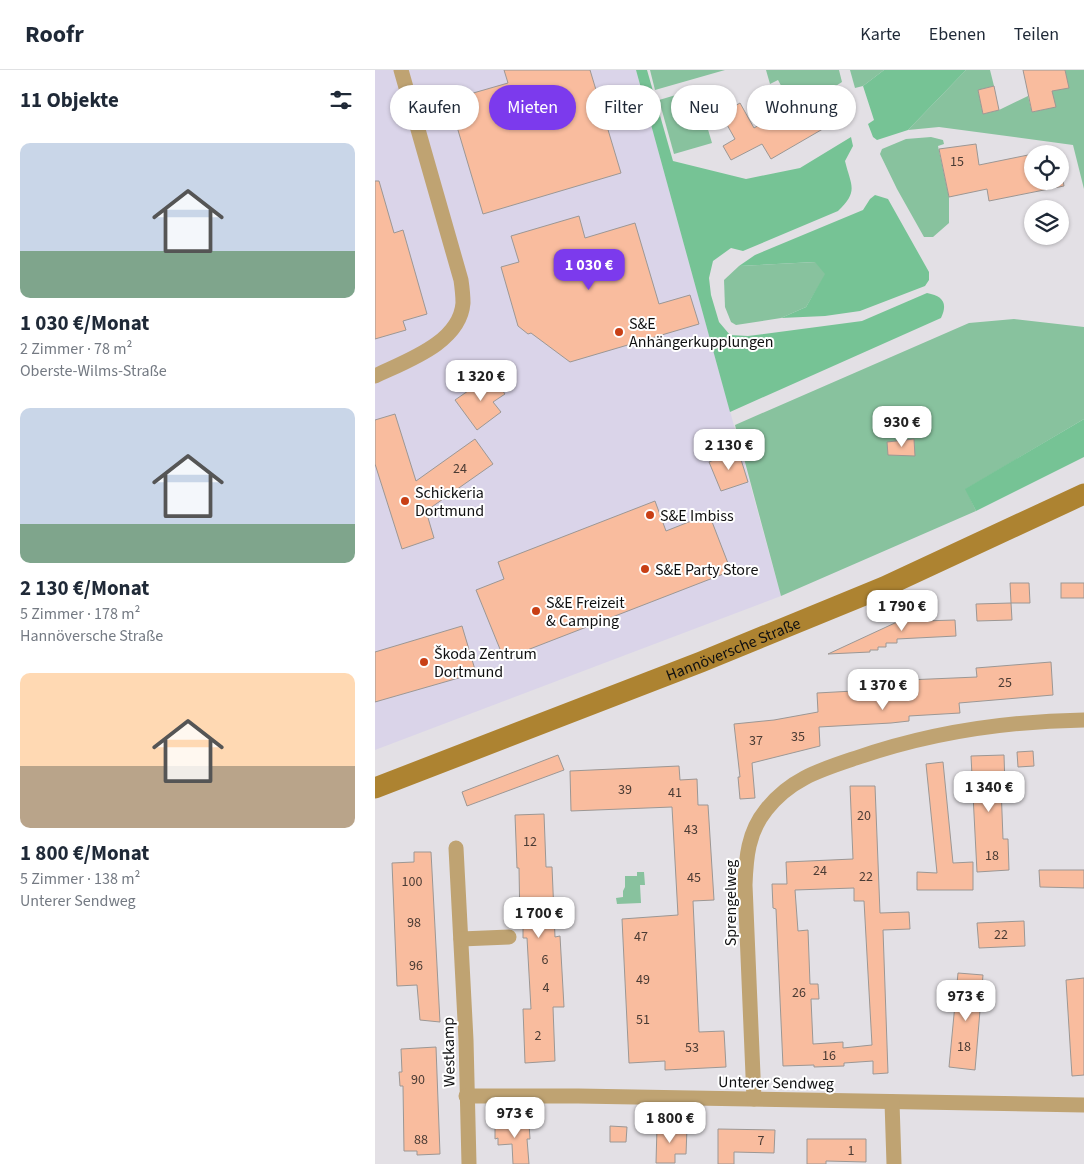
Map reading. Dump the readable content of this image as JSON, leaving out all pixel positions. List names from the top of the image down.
{
  "streets": {
    "main road": ["Hannöversche Straße"],
    "street": ["Sprengelweg", "Westkamp", "Unterer Sendweg"]
  },
  "crossings": [
    ["Sprengelweg", "Unterer Sendweg"],
    ["Westkamp", "Unterer Sendweg"]
  ],
  "places": [
    "S&E Anhängerkupplungen",
    "Schickeria Dortmund",
    "S&E Imbiss",
    "S&E Party Store",
    "S&E Freizeit & Camping",
    "Škoda Zentrum Dortmund"
  ],
  "house_numbers": [
    "15",
    "24",
    "25",
    "35",
    "37",
    "39",
    "41",
    "20",
    "43",
    "12",
    "18",
    "24",
    "22",
    "45",
    "100",
    "98",
    "22",
    "47",
    "6",
    "96",
    "49",
    "4",
    "26",
    "51",
    "2",
    "18",
    "53",
    "16",
    "90",
    "88",
    "7",
    "1"
  ],
  "page": {
    "header": "Roofr",
    "nav": ["Karte", "Ebenen", "Teilen"],
    "heading": "11 Objekte",
    "chip": [
      "Kaufen",
      "Mieten",
      "Filter",
      "Neu",
      "Wohnung"
    ],
    "list": [
      {
        "name": "1 030 €/Monat",
        "note": "2 Zimmer · 78 m² · Oberste-Wilms-Straße"
      },
      {
        "name": "2 130 €/Monat",
        "note": "5 Zimmer · 178 m² · Hannöversche Straße"
      },
      {
        "name": "1 800 €/Monat",
        "note": "5 Zimmer · 138 m² · Unterer Sendweg"
      }
    ],
    "price": [
      "1 030 €",
      "1 320 €",
      "930 €",
      "2 130 €",
      "1 790 €",
      "1 370 €",
      "1 340 €",
      "1 700 €",
      "973 €",
      "973 €",
      "1 800 €"
    ]
  }
}
